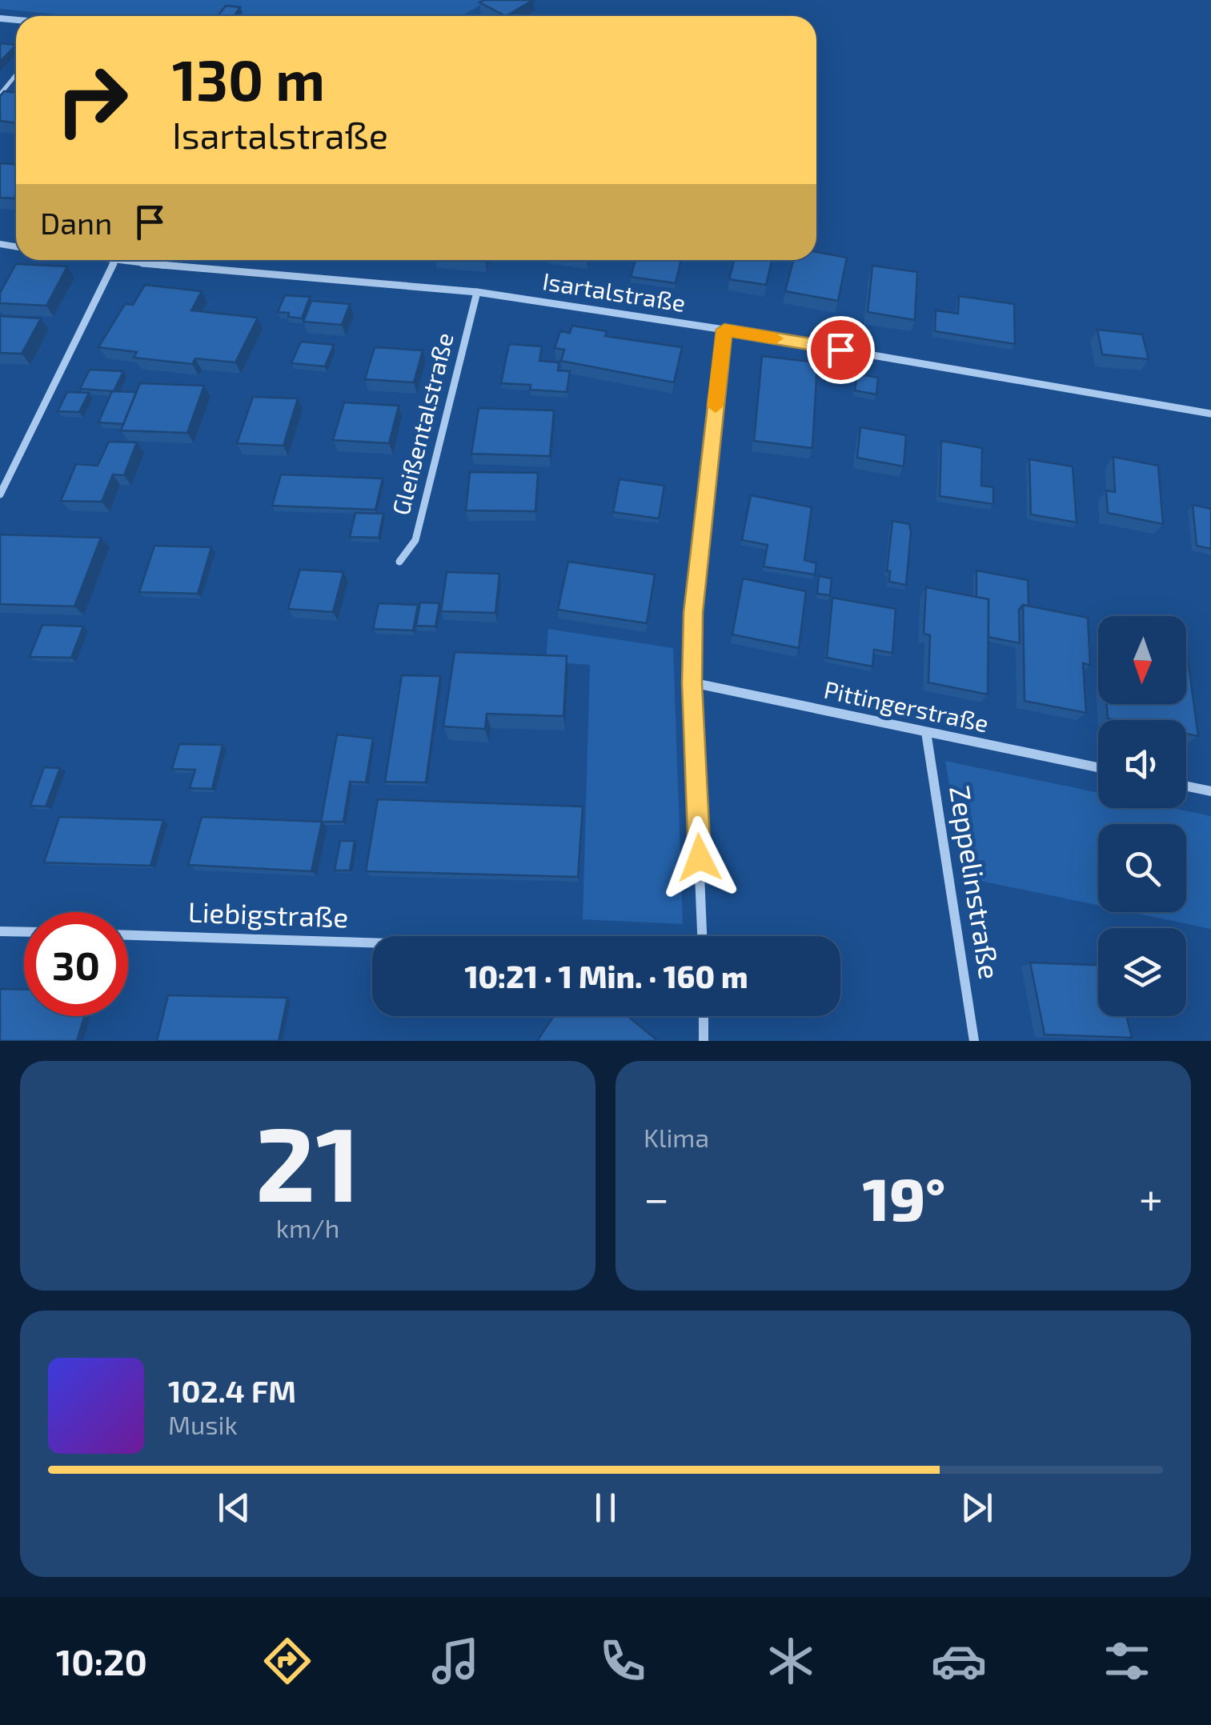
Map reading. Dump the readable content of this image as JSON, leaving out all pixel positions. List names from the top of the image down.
{
  "streets": {
    "street": [
      "Isartalstraße",
      "Gleißentalstraße",
      "Pittingerstraße",
      "Zeppelinstraße",
      "Liebigstraße"
    ]
  },
  "crossings": [
    ["Isartalstraße", "Gleißentalstraße"],
    ["Pittingerstraße", "Zeppelinstraße"]
  ],
  "north": "bottom",
  "page": {
    "turn": ["130 m", "Isartalstraße"],
    "then": "Dann",
    "limit": "30",
    "trip": "10:21 · 1 Min. · 160 m",
    "tile": [
      ["21", "km/h"],
      "Klima"
    ],
    "heat": ["−", "19°", "+"],
    "song": ["102.4 FM", "Musik"],
    "tabs": "10:20"
  }
}
